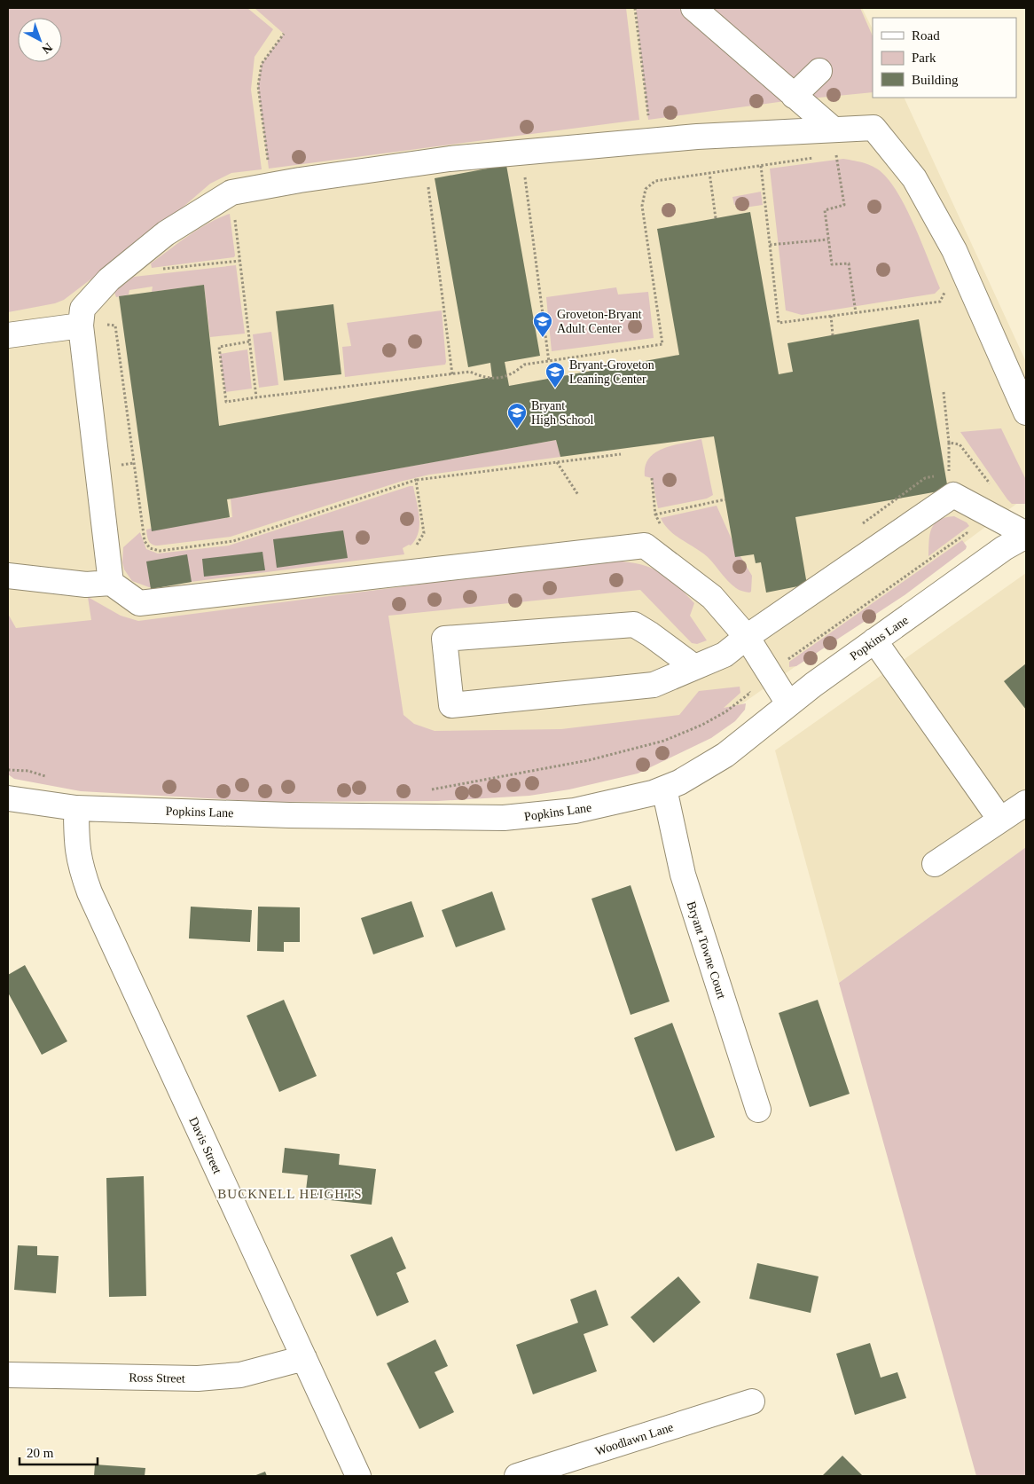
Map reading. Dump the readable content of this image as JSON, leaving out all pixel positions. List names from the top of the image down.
{
  "streets": {
    "street": [
      "Popkins Lane",
      "Bryant Towne Court",
      "Davis Street",
      "Ross Street",
      "Woodlawn Lane"
    ]
  },
  "crossings": [
    ["Popkins Lane", "Bryant Towne Court"],
    ["Popkins Lane", "Davis Street"],
    ["Davis Street", "Ross Street"]
  ],
  "districts": ["BUCKNELL HEIGHTS"],
  "places": {
    "school or university": ["Groveton-Bryant Adult Center", "Bryant-Groveton Leaning Center", "Bryant High School"]
  },
  "legend": ["Road", "Park", "Building"],
  "scale_bar": "20 m",
  "north": "bottom right"
}
